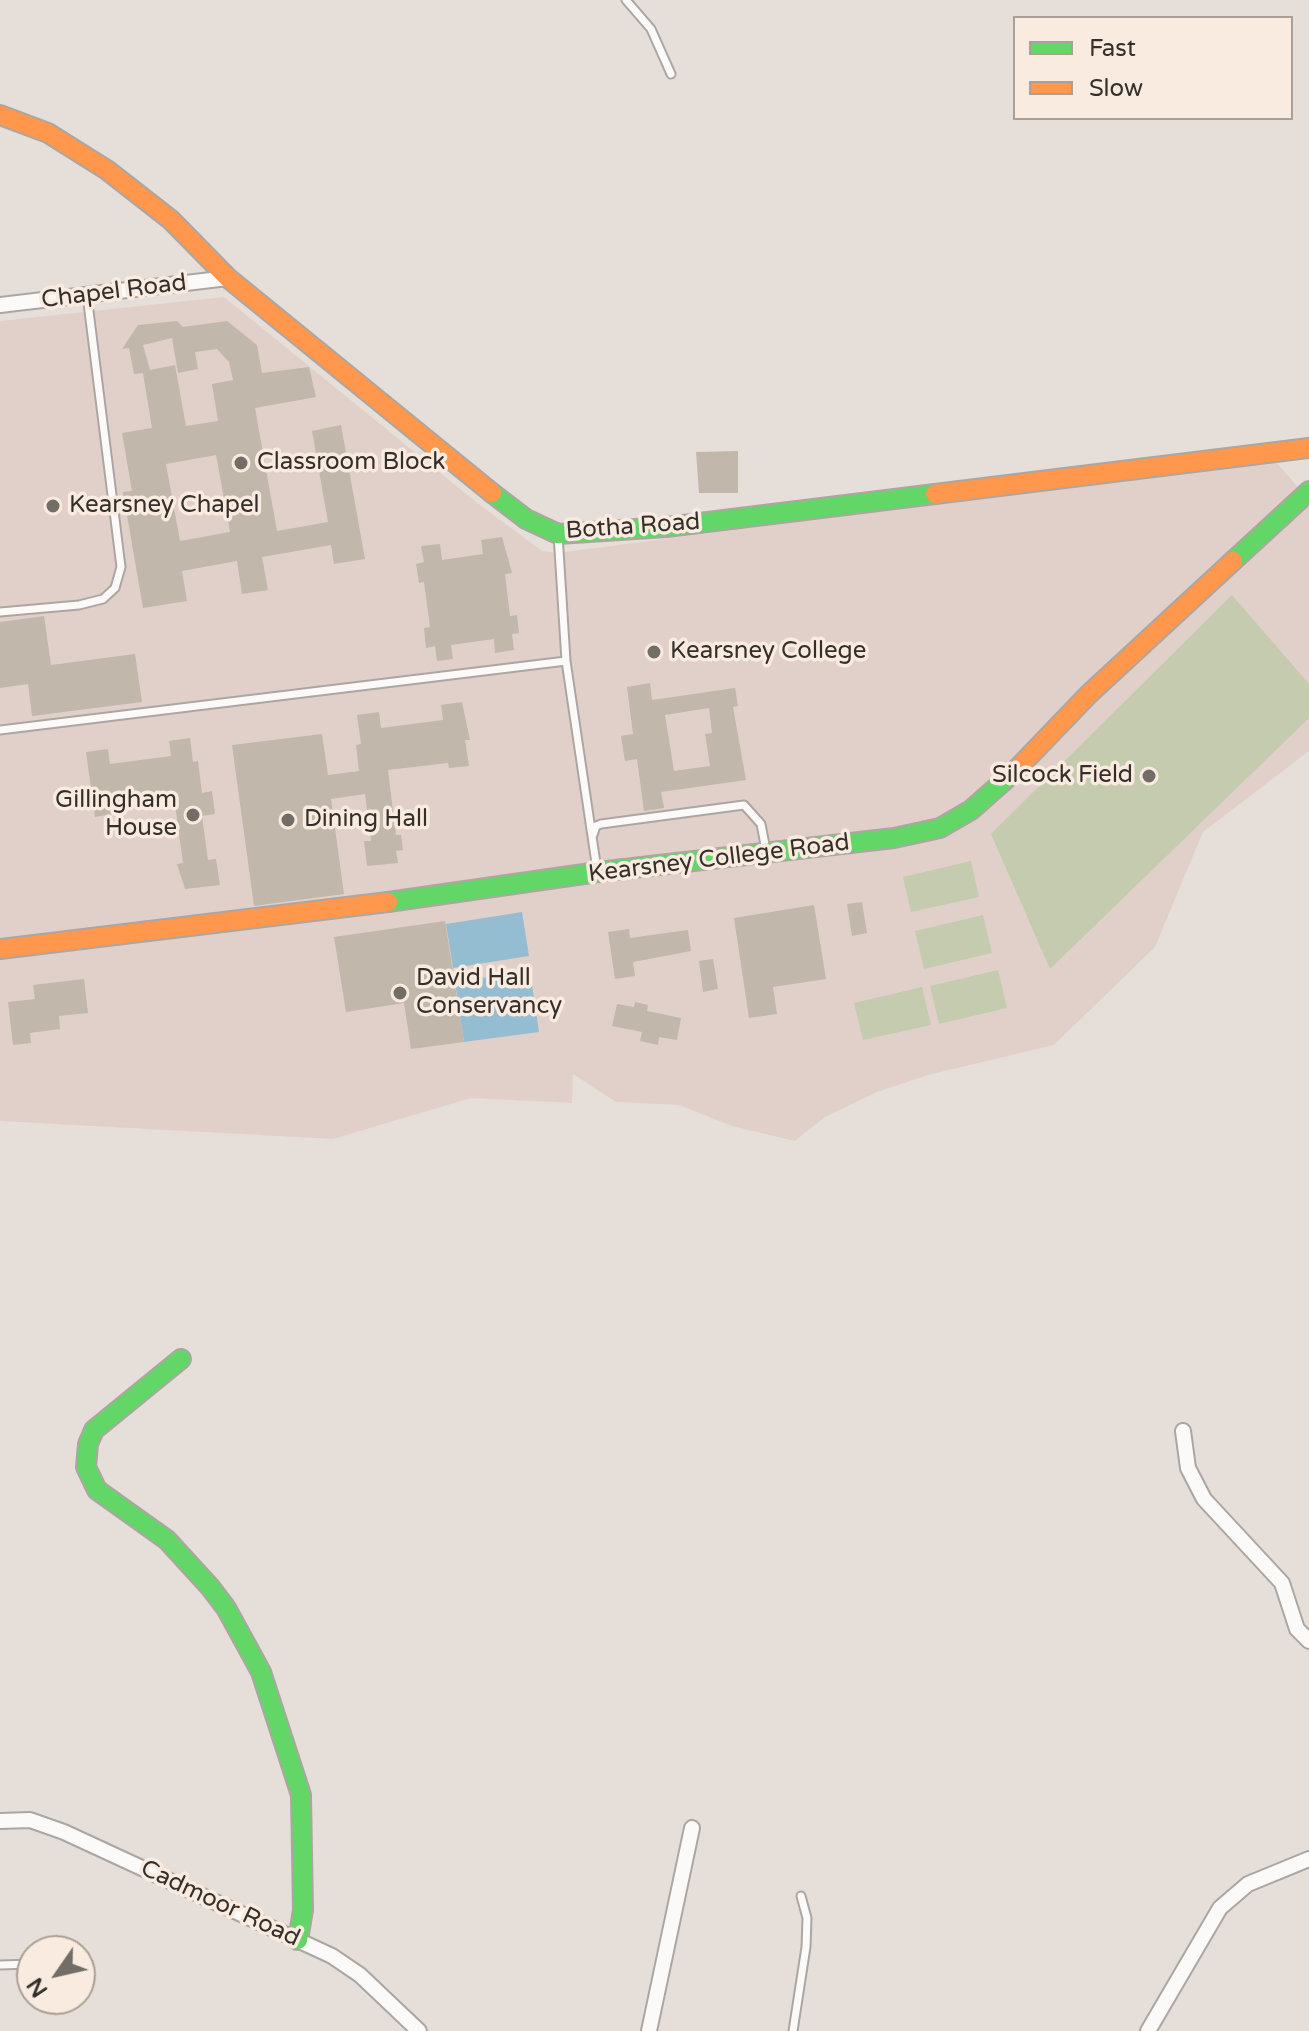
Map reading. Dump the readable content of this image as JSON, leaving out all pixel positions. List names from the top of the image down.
{
  "streets": {
    "street": [
      "Chapel Road",
      "Botha Road",
      "Kearsney College Road",
      "Cadmoor Road"
    ]
  },
  "crossings": [
    ["Chapel Road", "Botha Road"]
  ],
  "places": [
    "Classroom Block",
    "Kearsney Chapel",
    "Kearsney College",
    "Silcock Field",
    "Gillingham House",
    "Dining Hall",
    "David Hall Conservancy"
  ],
  "legend": ["Fast", "Slow"],
  "north": "bottom left"
}
